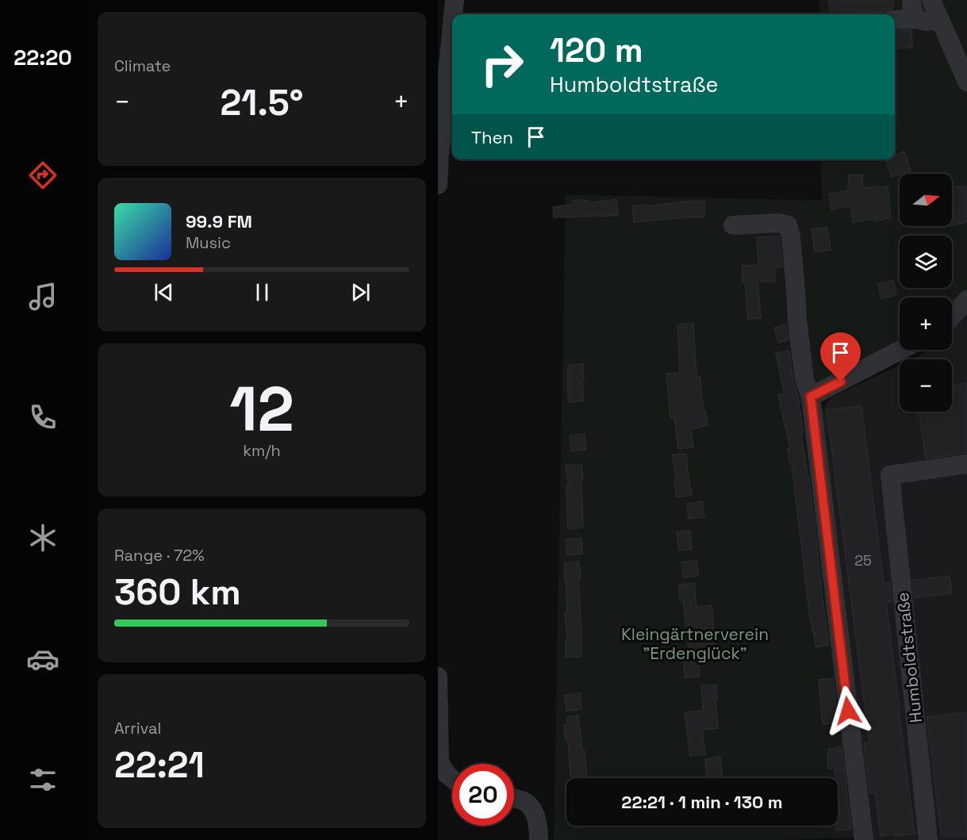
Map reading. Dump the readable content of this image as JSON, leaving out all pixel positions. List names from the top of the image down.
{
  "streets": {
    "lane": ["Humboldtstraße"]
  },
  "parks": ["Kleingärtnerverein \"Erdenglück\""],
  "house_numbers": ["25"],
  "north": "right",
  "page": {
    "tabs": "22:20",
    "tile": [
      "Climate",
      ["12", "km/h"],
      ["Range · 72%", "360 km"],
      ["Arrival", "22:21"]
    ],
    "turn": ["120 m", "Humboldtstraße"],
    "heat": ["−", "21.5°", "+"],
    "then": "Then",
    "map_buttons": ["+", "−"],
    "song": ["99.9 FM", "Music"],
    "limit": "20",
    "trip": "22:21 · 1 min · 130 m"
  }
}
